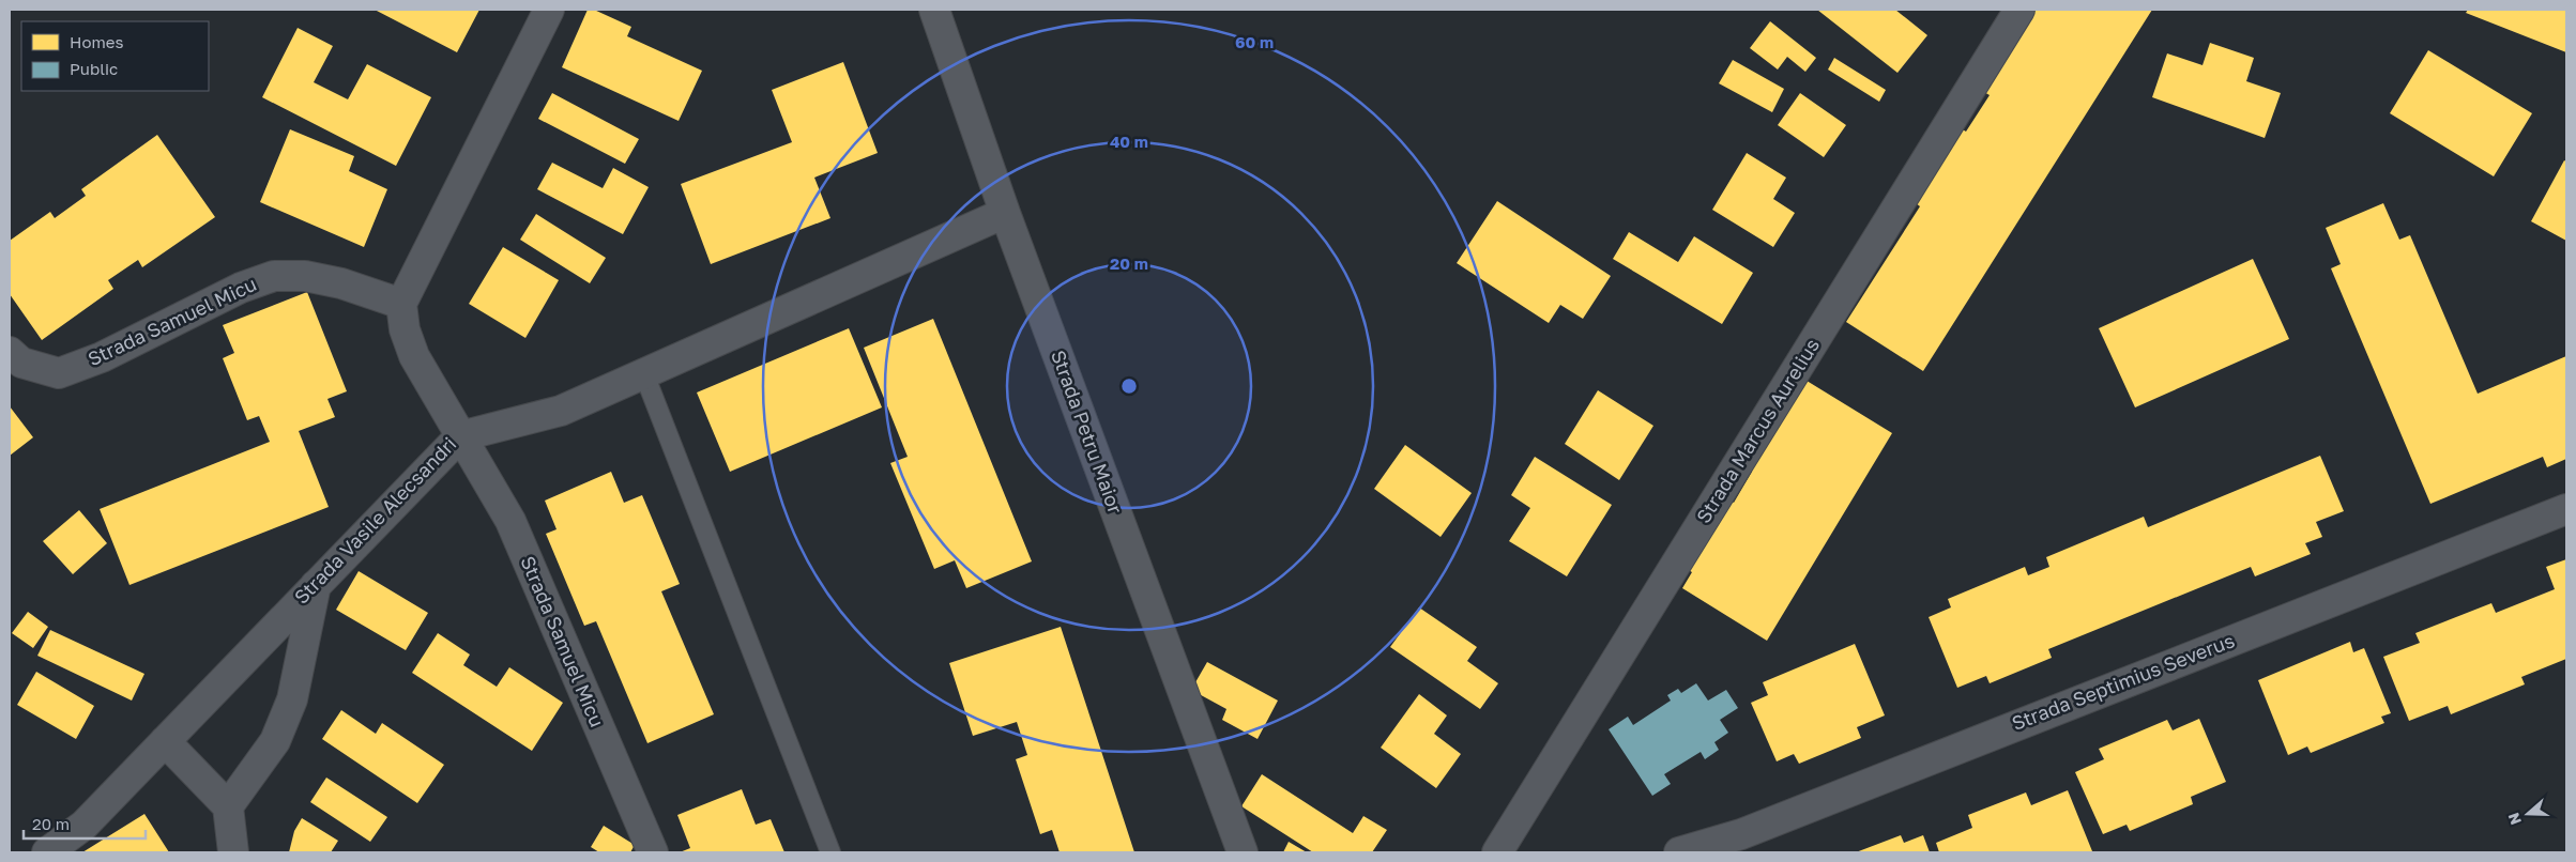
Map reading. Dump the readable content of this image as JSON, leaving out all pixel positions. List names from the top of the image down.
{
  "streets": {
    "street": [
      "Strada Samuel Micu",
      "Strada Marcus Aurelius",
      "Strada Petru Maior",
      "Strada Vasile Alecsandri",
      "Strada Septimius Severus"
    ]
  },
  "crossings": [
    ["Strada Samuel Micu", "Strada Vasile Alecsandri"]
  ],
  "legend": ["Homes", "Public"],
  "scale_bar": "20 m",
  "north": "left",
  "rings": ["60 m", "40 m", "20 m"]
}
